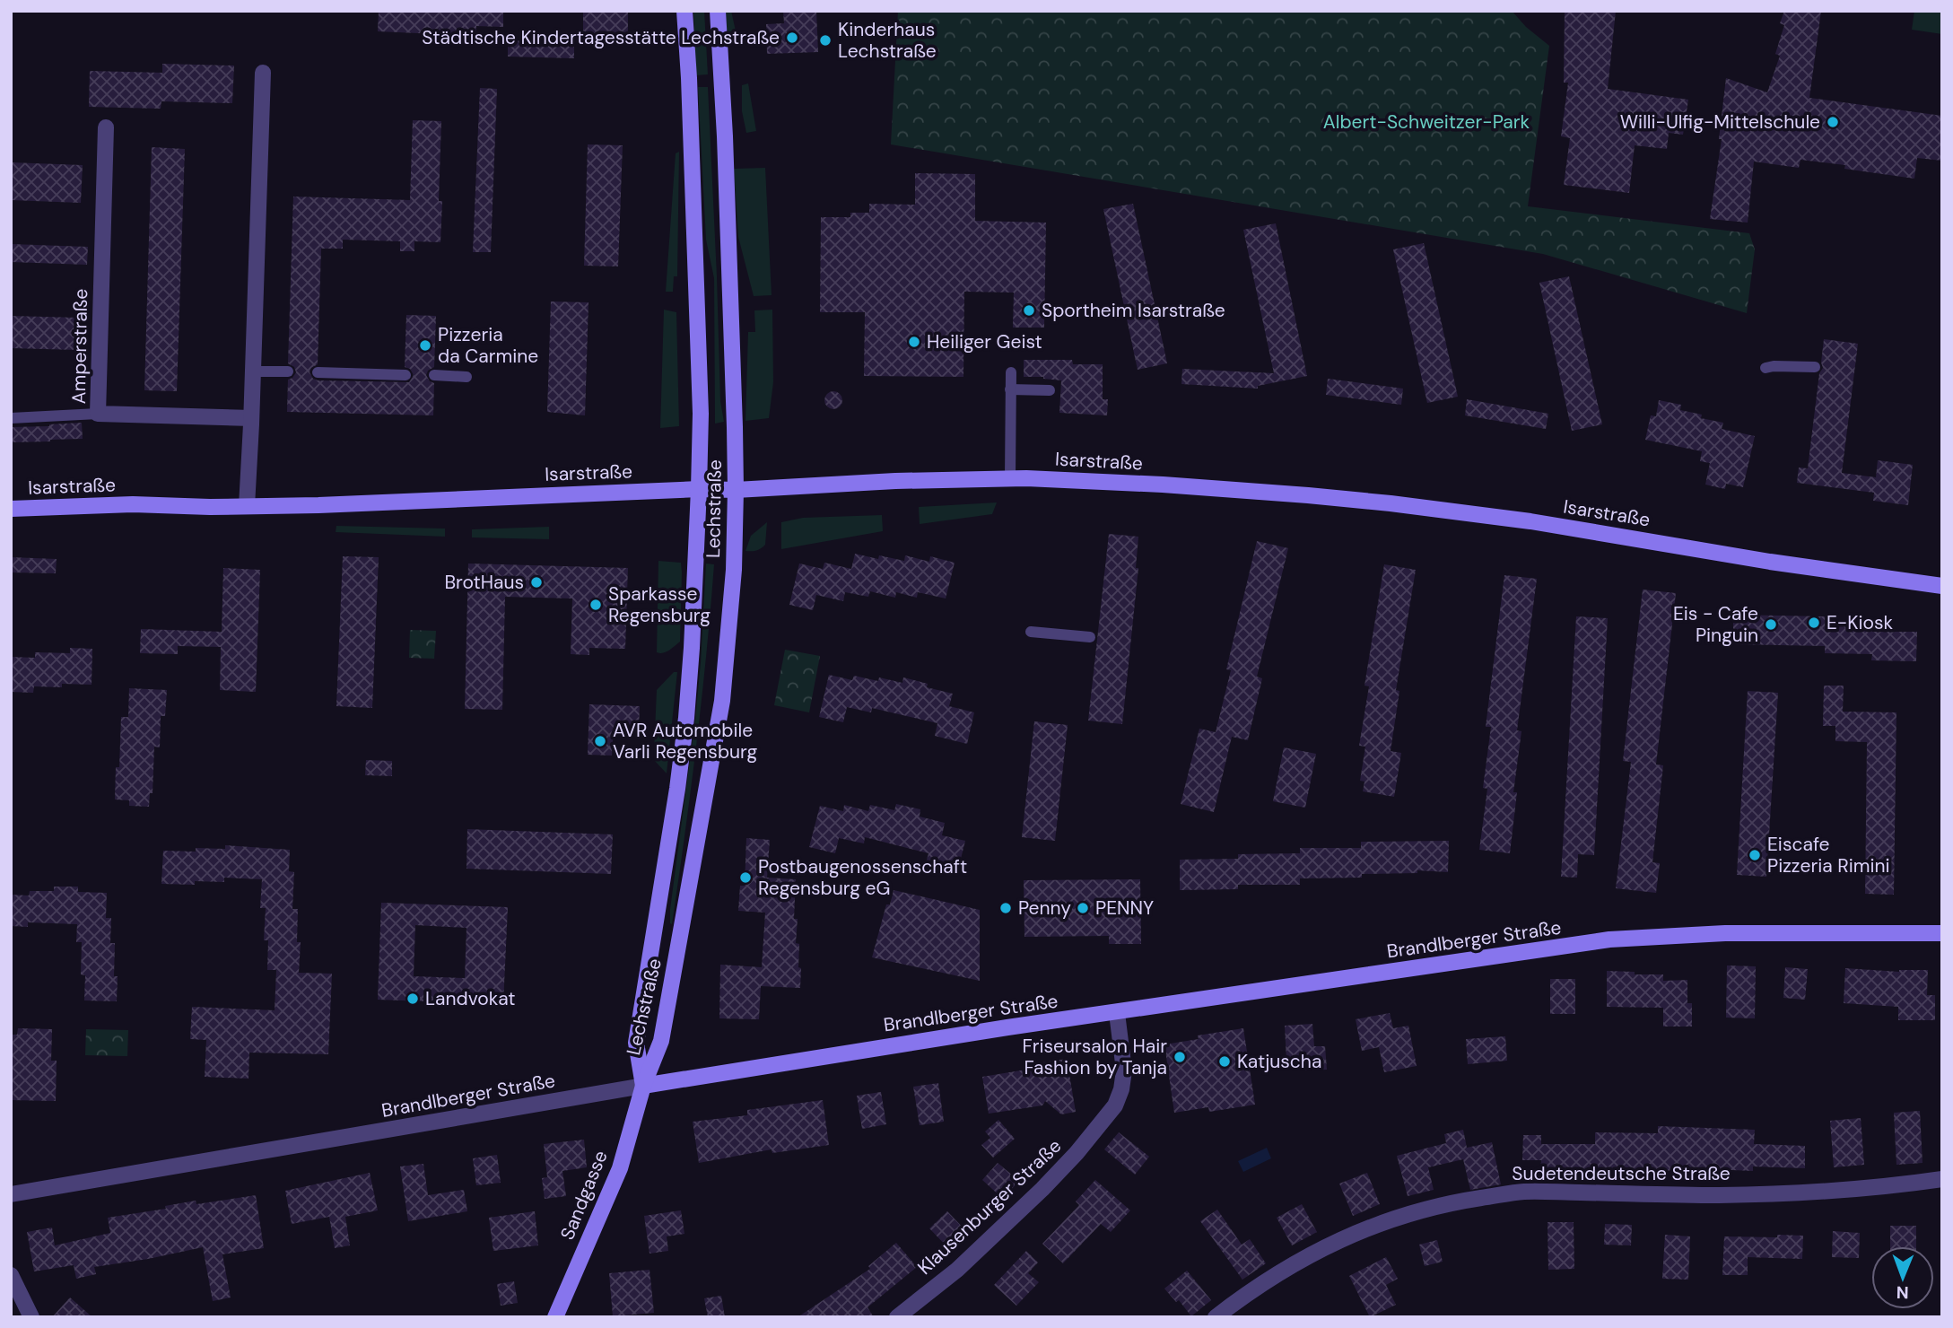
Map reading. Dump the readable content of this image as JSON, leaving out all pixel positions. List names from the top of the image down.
{
  "streets": {
    "street": [
      "Amperstraße",
      "Isarstraße",
      "Lechstraße",
      "Brandlberger Straße",
      "Sudetendeutsche Straße",
      "Sandgasse",
      "Klausenburger Straße"
    ]
  },
  "crossings": [
    ["Isarstraße", "Lechstraße"],
    ["Lechstraße", "Brandlberger Straße"],
    ["Lechstraße", "Sandgasse"],
    ["Brandlberger Straße", "Sandgasse"],
    ["Brandlberger Straße", "Klausenburger Straße"]
  ],
  "parks": ["Albert-Schweitzer-Park"],
  "places": [
    "Städtische Kindertagesstätte Lechstraße",
    "Kinderhaus Lechstraße",
    "Willi-Ulfig-Mittelschule",
    "Sportheim Isarstraße",
    "Heiliger Geist",
    "Pizzeria da Carmine",
    "BrotHaus",
    "Sparkasse Regensburg",
    "E-Kiosk",
    "Eis - Cafe Pinguin",
    "AVR Automobile Varli Regensburg",
    "Eiscafe Pizzeria Rimini",
    "Postbaugenossenschaft Regensburg eG",
    "Penny",
    "PENNY",
    "Landvokat",
    "Friseursalon Hair Fashion by Tanja",
    "Katjuscha"
  ],
  "north": "bottom"
}
